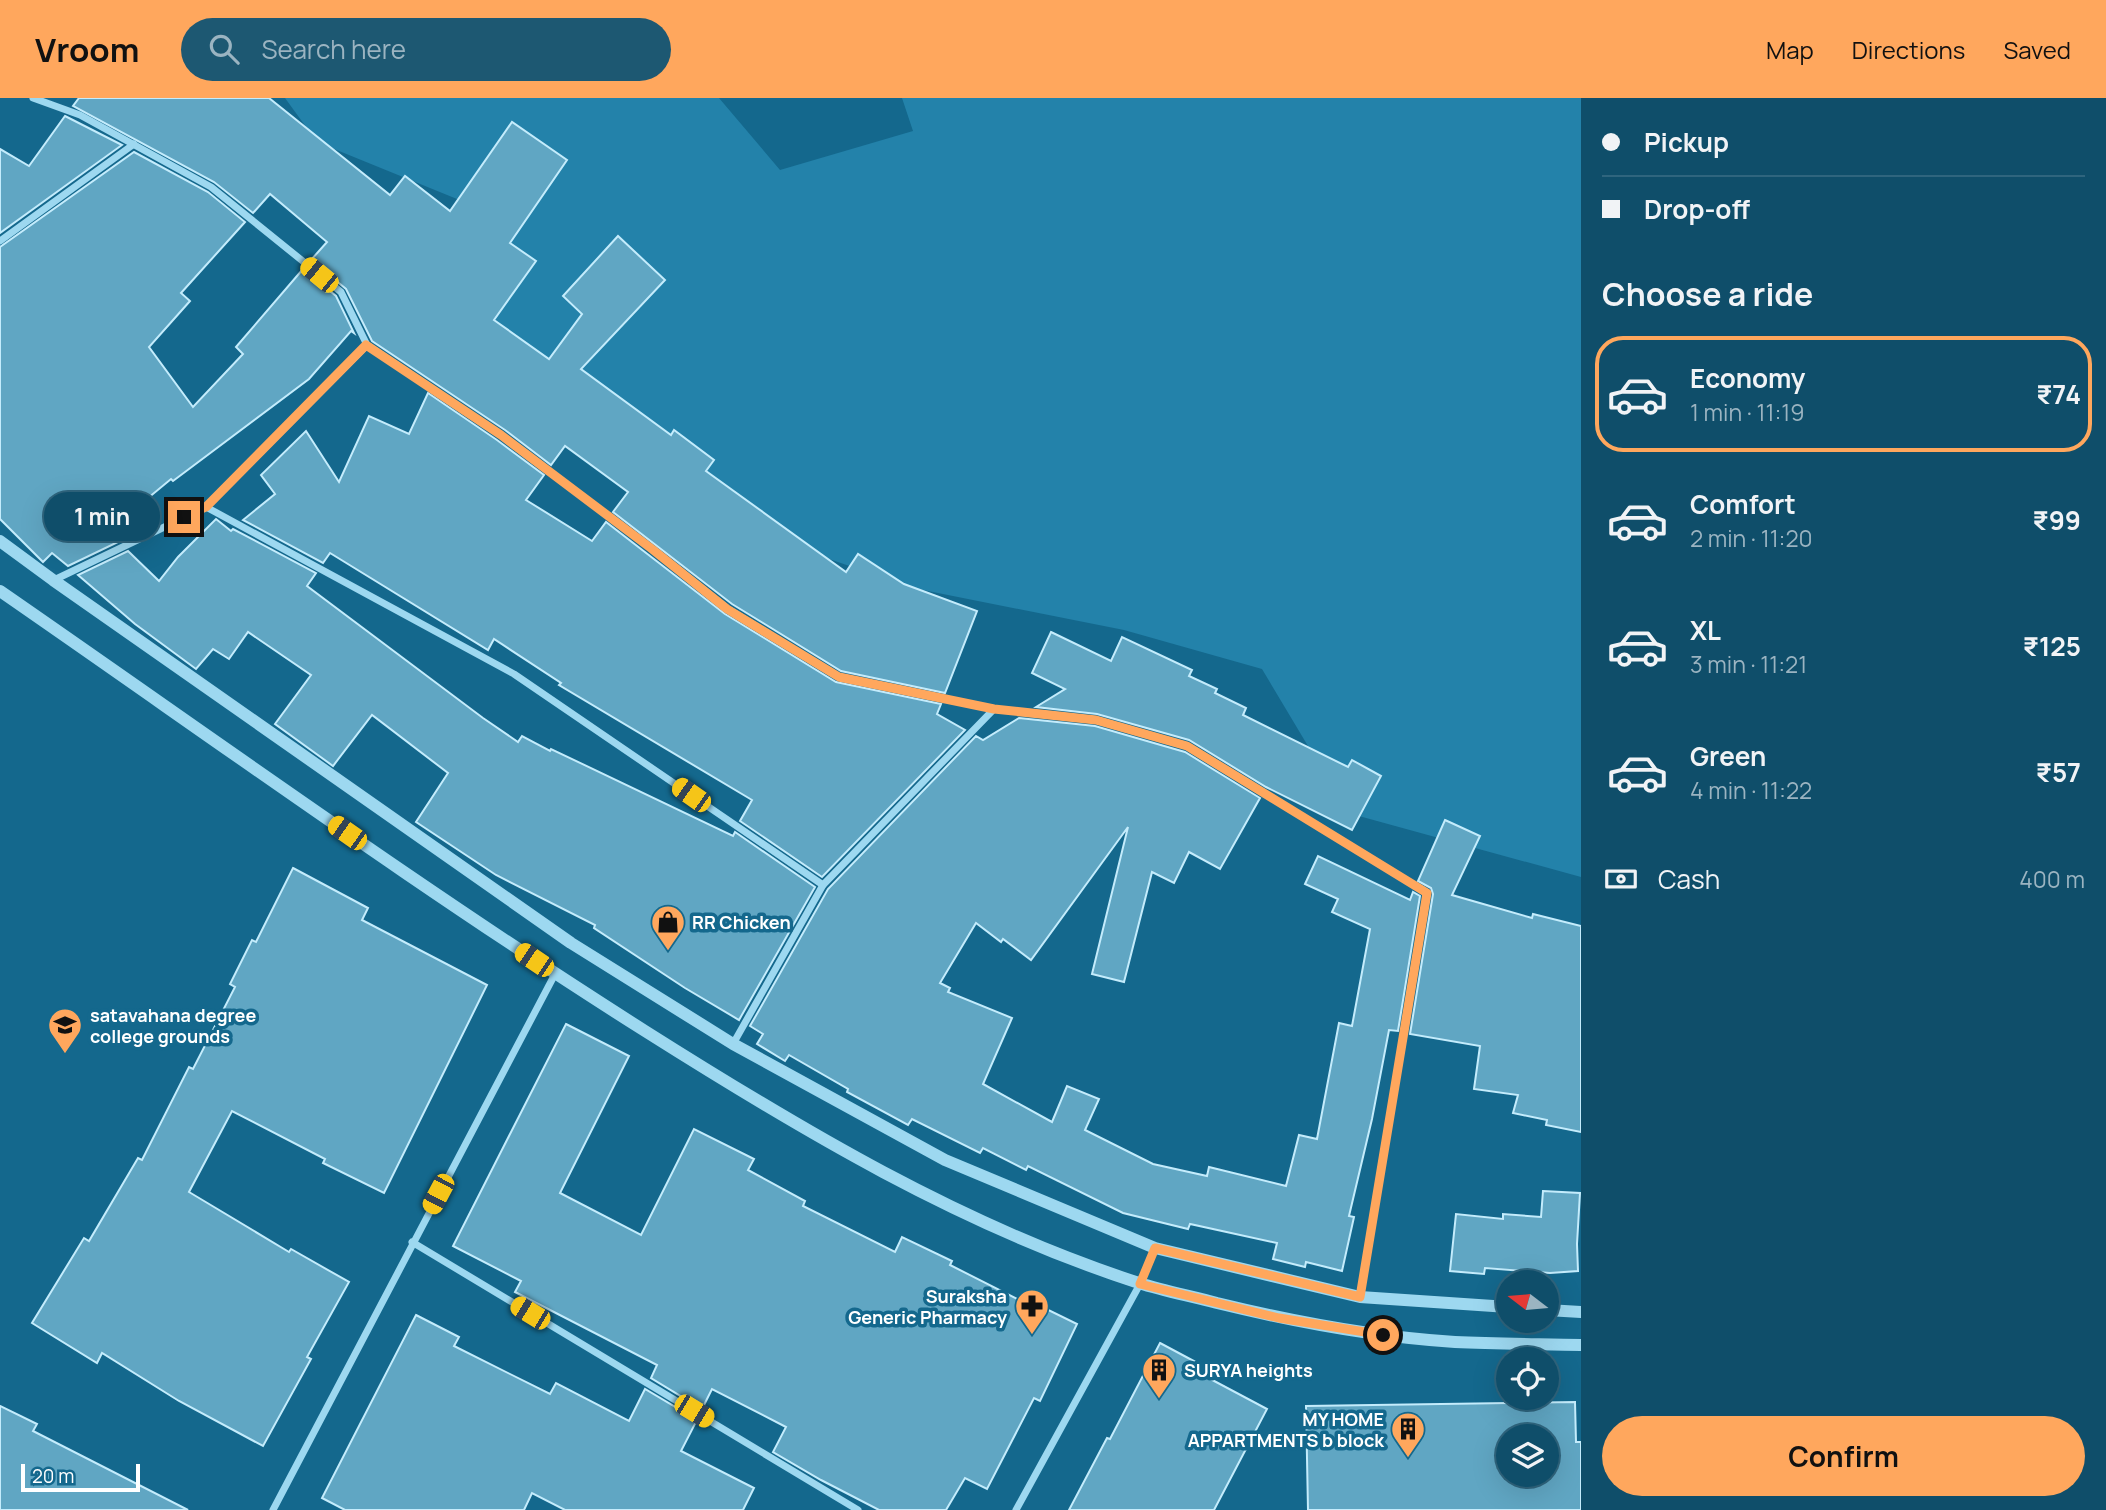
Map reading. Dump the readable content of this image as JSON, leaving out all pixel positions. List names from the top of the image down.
{
  "places": {
    "shop": ["RR Chicken"],
    "school or university": ["satavahana degree college grounds"],
    "pharmacy": ["Suraksha Generic Pharmacy"],
    "building": ["SURYA heights", "MY HOME APPARTMENTS b block"]
  },
  "scale_bar": "20 m",
  "north": "left",
  "page": {
    "header": "Vroom",
    "search": "Search here",
    "nav": ["Map", "Directions", "Saved"],
    "banner": ["Pickup", "Drop-off"],
    "heading": "Choose a ride",
    "list": [
      {
        "name": "Economy",
        "note": "1 min · 11:19",
        "value": "₹74"
      },
      {
        "name": "Comfort",
        "note": "2 min · 11:20",
        "value": "₹99"
      },
      {
        "name": "XL",
        "note": "3 min · 11:21",
        "value": "₹125"
      },
      {
        "name": "Green",
        "note": "4 min · 11:22",
        "value": "₹57"
      }
    ],
    "bubble": "1 min",
    "pay": ["Cash", "400 m"],
    "buttons": "Confirm",
    "scale": "20 m"
  }
}
